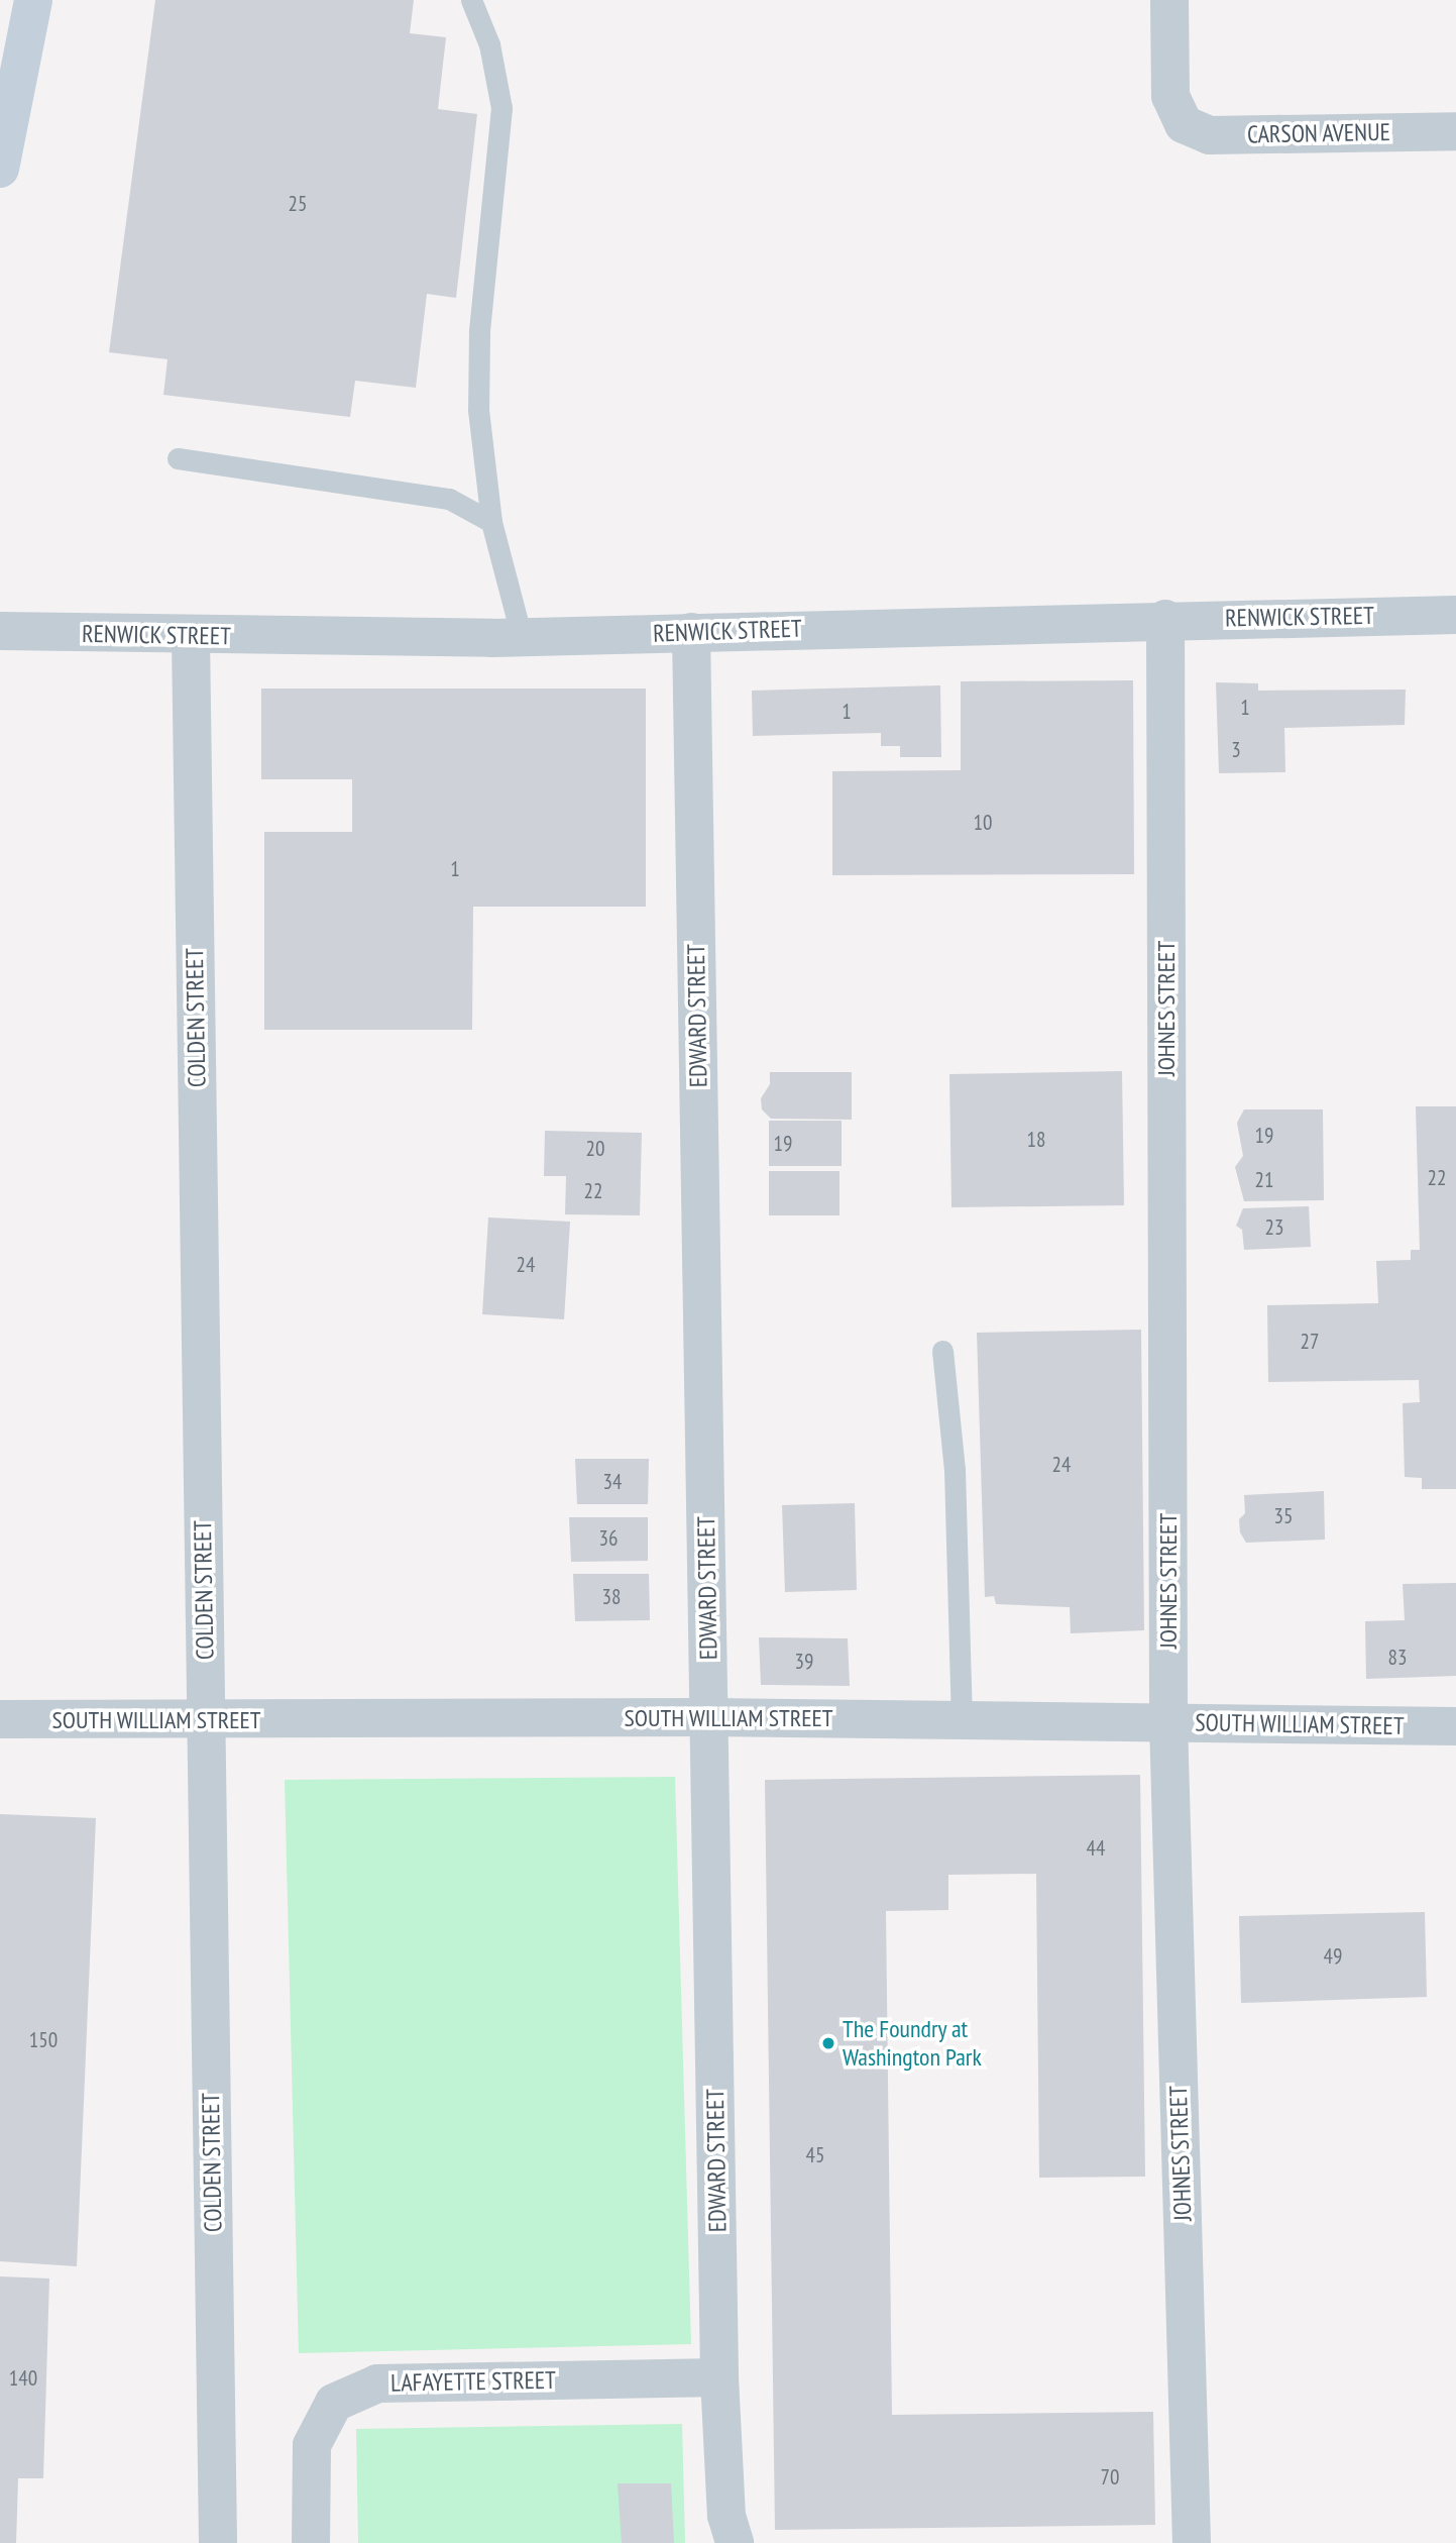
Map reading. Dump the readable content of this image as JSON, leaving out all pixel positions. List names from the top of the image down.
{
  "streets": {
    "street": [
      "CARSON AVENUE",
      "RENWICK STREET",
      "JOHNES STREET",
      "EDWARD STREET",
      "COLDEN STREET",
      "SOUTH WILLIAM STREET",
      "LAFAYETTE STREET"
    ]
  },
  "crossings": [
    ["RENWICK STREET", "JOHNES STREET"],
    ["RENWICK STREET", "EDWARD STREET"],
    ["RENWICK STREET", "COLDEN STREET"],
    ["JOHNES STREET", "SOUTH WILLIAM STREET"],
    ["EDWARD STREET", "SOUTH WILLIAM STREET"],
    ["EDWARD STREET", "LAFAYETTE STREET"],
    ["COLDEN STREET", "SOUTH WILLIAM STREET"]
  ],
  "places": ["The Foundry at Washington Park"],
  "house_numbers": [
    "25",
    "1",
    "1",
    "3",
    "10",
    "1",
    "19",
    "18",
    "19",
    "20",
    "22",
    "21",
    "22",
    "23",
    "24",
    "27",
    "24",
    "34",
    "35",
    "36",
    "38",
    "83",
    "39",
    "44",
    "49",
    "150",
    "45",
    "140",
    "70"
  ]
}
